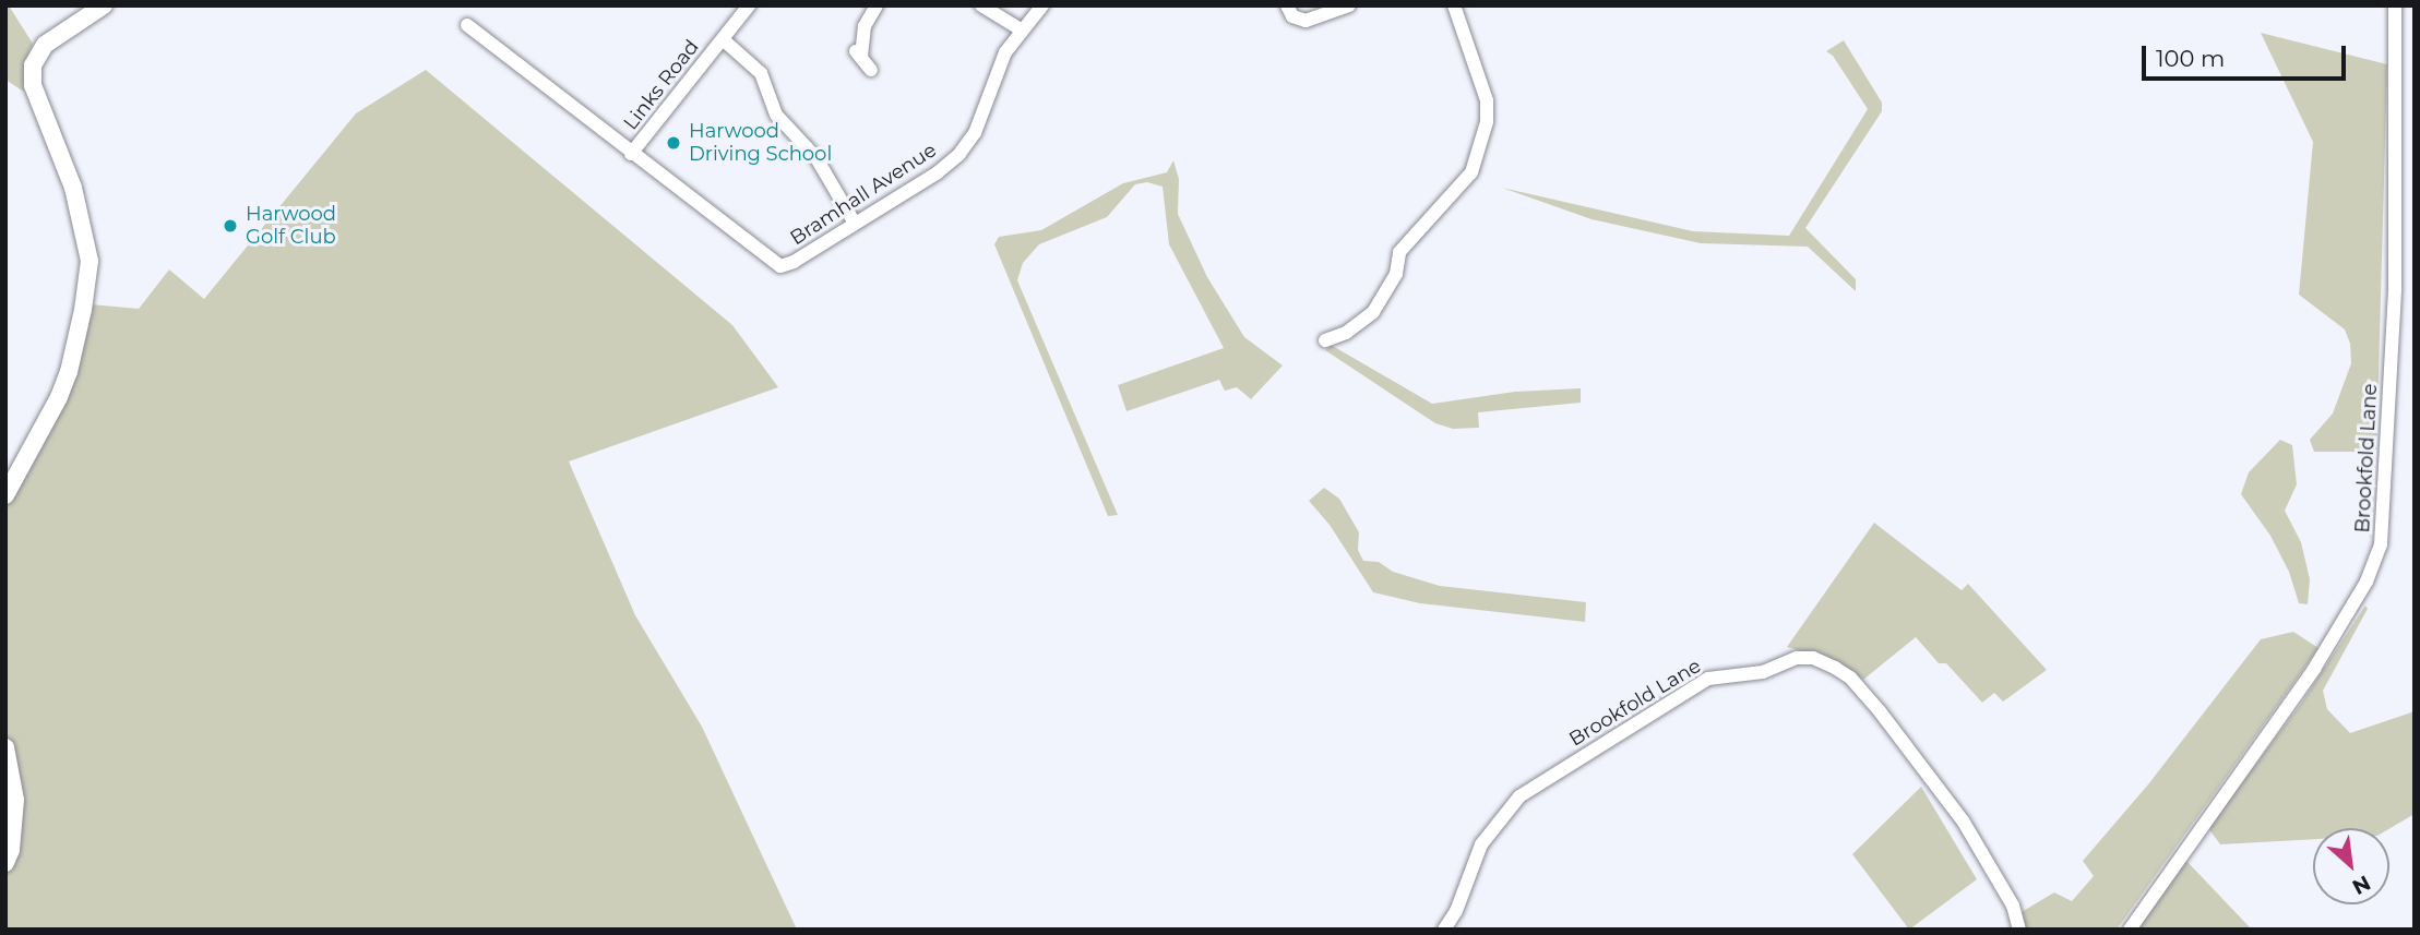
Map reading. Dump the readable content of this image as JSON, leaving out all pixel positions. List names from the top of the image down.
{
  "streets": {
    "street": ["Links Road", "Bramhall Avenue", "Brookfold Lane"]
  },
  "crossings": [
    ["Links Road", "Bramhall Avenue"]
  ],
  "places": ["Harwood Driving School", "Harwood Golf Club"],
  "scale_bar": "100 m",
  "north": "bottom right"
}
